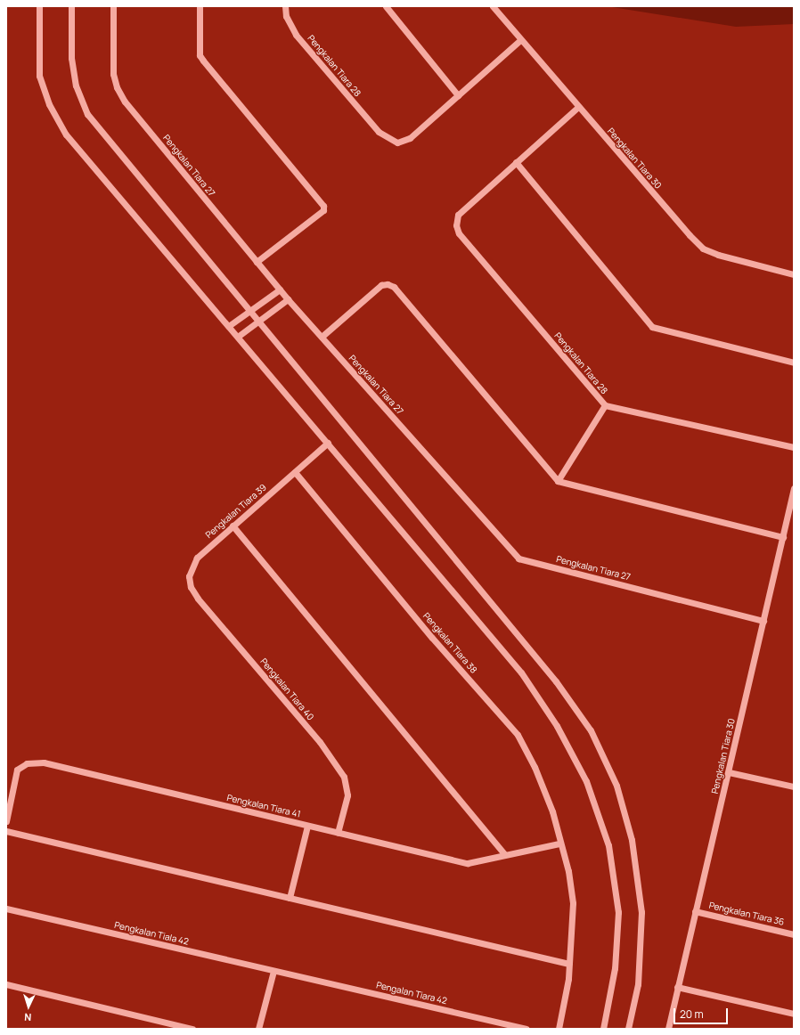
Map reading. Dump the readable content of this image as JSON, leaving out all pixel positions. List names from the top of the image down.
{
  "streets": {
    "street": [
      "Pengkalan Tiara 28",
      "Pengkalan Tiara 30",
      "Pengkalan Tiara 27",
      "Pengkalan Tiara 39",
      "Pengkalan Tiara 38",
      "Pengkalan Tiara 40",
      "Pengkalan Tiara 41",
      "Pengkalan Tiara 36",
      "Pengkalan Tiala 42",
      "Pengalan Tiara 42"
    ]
  },
  "crossings": [
    ["Pengkalan Tiara 28", "Pengkalan Tiara 30"],
    ["Pengkalan Tiara 30", "Pengkalan Tiara 27"],
    ["Pengkalan Tiara 30", "Pengkalan Tiara 36"],
    ["Pengkalan Tiara 39", "Pengkalan Tiara 38"],
    ["Pengkalan Tiara 39", "Pengkalan Tiara 40"],
    ["Pengkalan Tiara 38", "Pengkalan Tiara 41"],
    ["Pengkalan Tiara 40", "Pengkalan Tiara 41"],
    ["Pengkalan Tiala 42", "Pengalan Tiara 42"]
  ],
  "scale_bar": "20 m",
  "north": "bottom"
}
